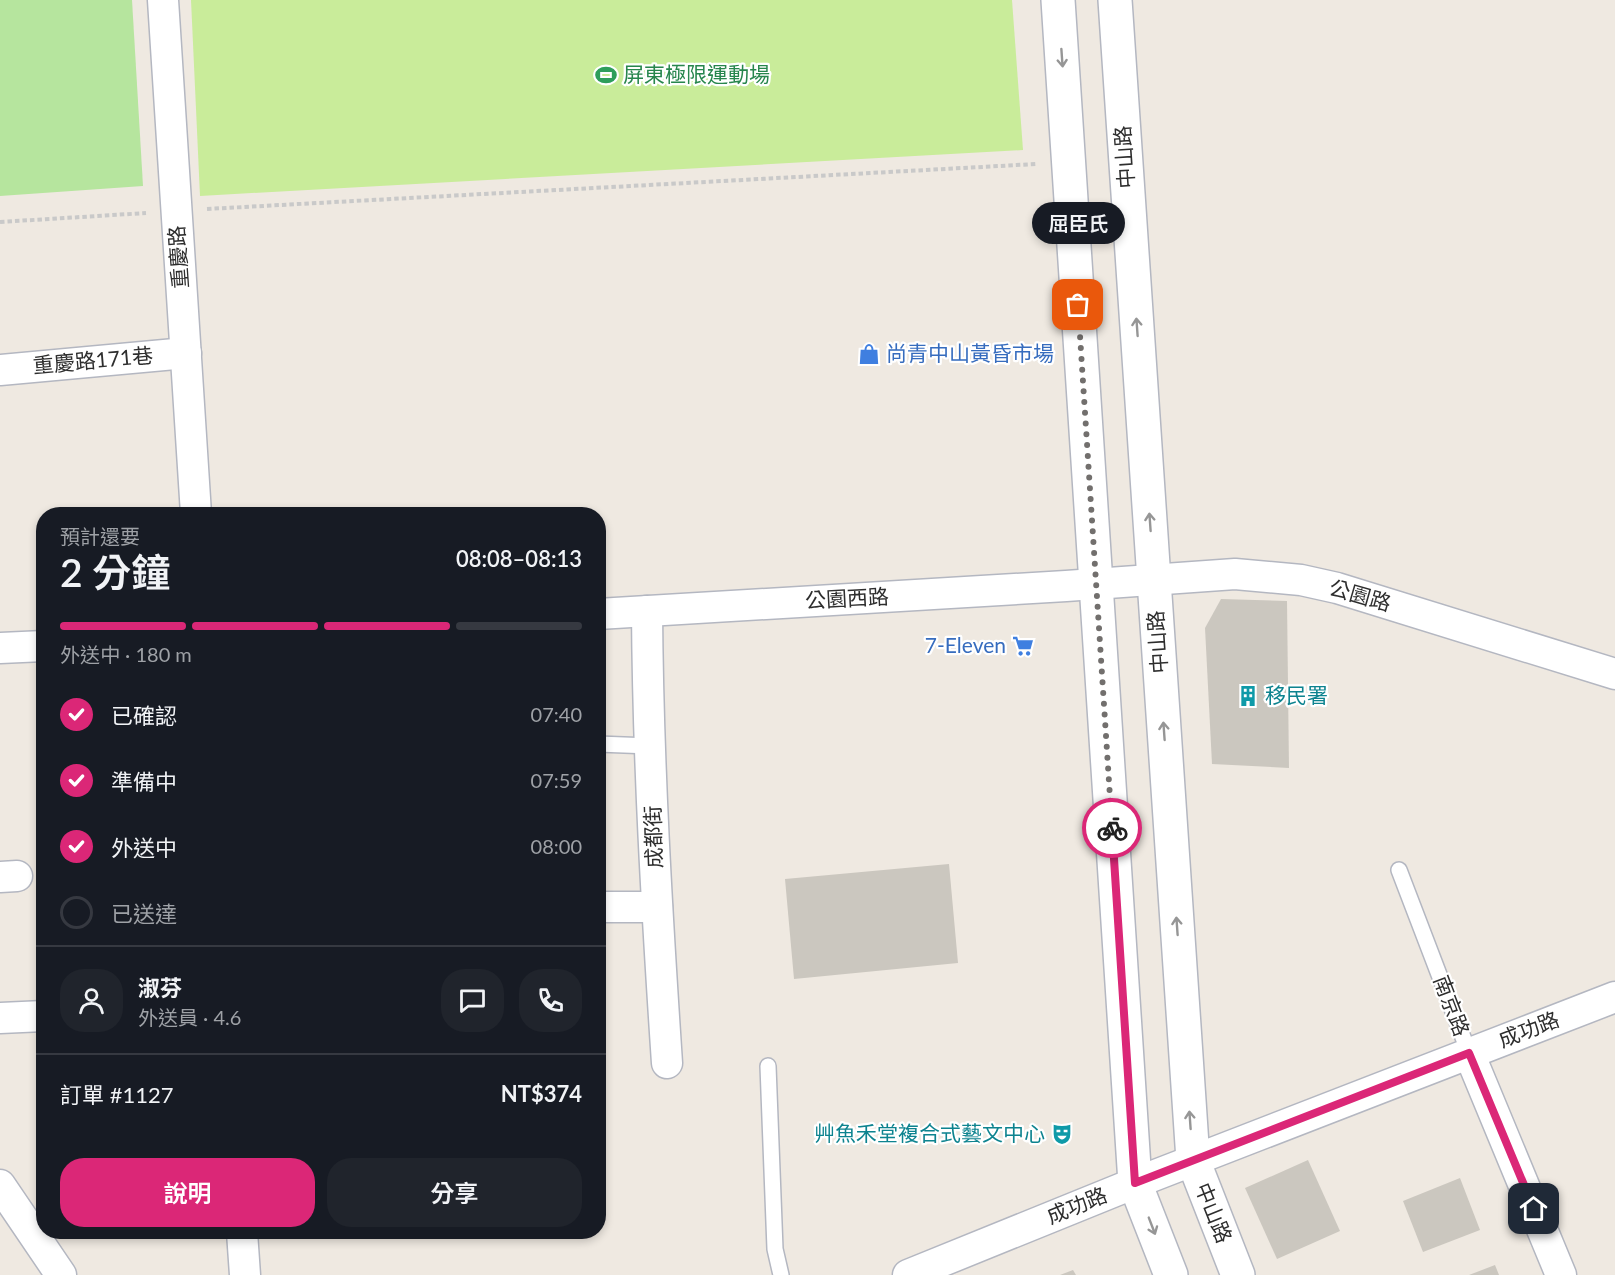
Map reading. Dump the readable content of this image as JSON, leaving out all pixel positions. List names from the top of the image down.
{
  "streets": {
    "street": [
      "中山路",
      "重慶路",
      "重慶路171巷",
      "公園路",
      "公園西路",
      "成都街",
      "南京路",
      "成功路"
    ]
  },
  "crossings": [
    ["中山路", "公園路"],
    ["中山路", "成功路"],
    ["重慶路", "重慶路171巷"],
    ["公園路", "公園西路"],
    ["公園西路", "成都街"],
    ["南京路", "成功路"]
  ],
  "places": {
    "sports": ["屏東極限運動場"],
    "other": ["屈臣氏"],
    "shop": ["尚青中山黃昏市場"],
    "supermarket": ["7-Eleven"],
    "building": ["移民署"],
    "theatre": ["艸魚禾堂複合式藝文中心"]
  },
  "page": {
    "bubble": "屈臣氏",
    "heading": ["2 分鐘", "預計還要", "08:08–08:13"],
    "panel": [
      "淑芬",
      "外送員 · 4.6",
      "訂單 #1127",
      "NT$374"
    ],
    "bar": "外送中 · 180 m",
    "list": [
      ["已確認", "07:40"],
      ["準備中", "07:59"],
      ["外送中", "08:00"],
      "已送達"
    ],
    "buttons": ["說明", "分享"]
  }
}
